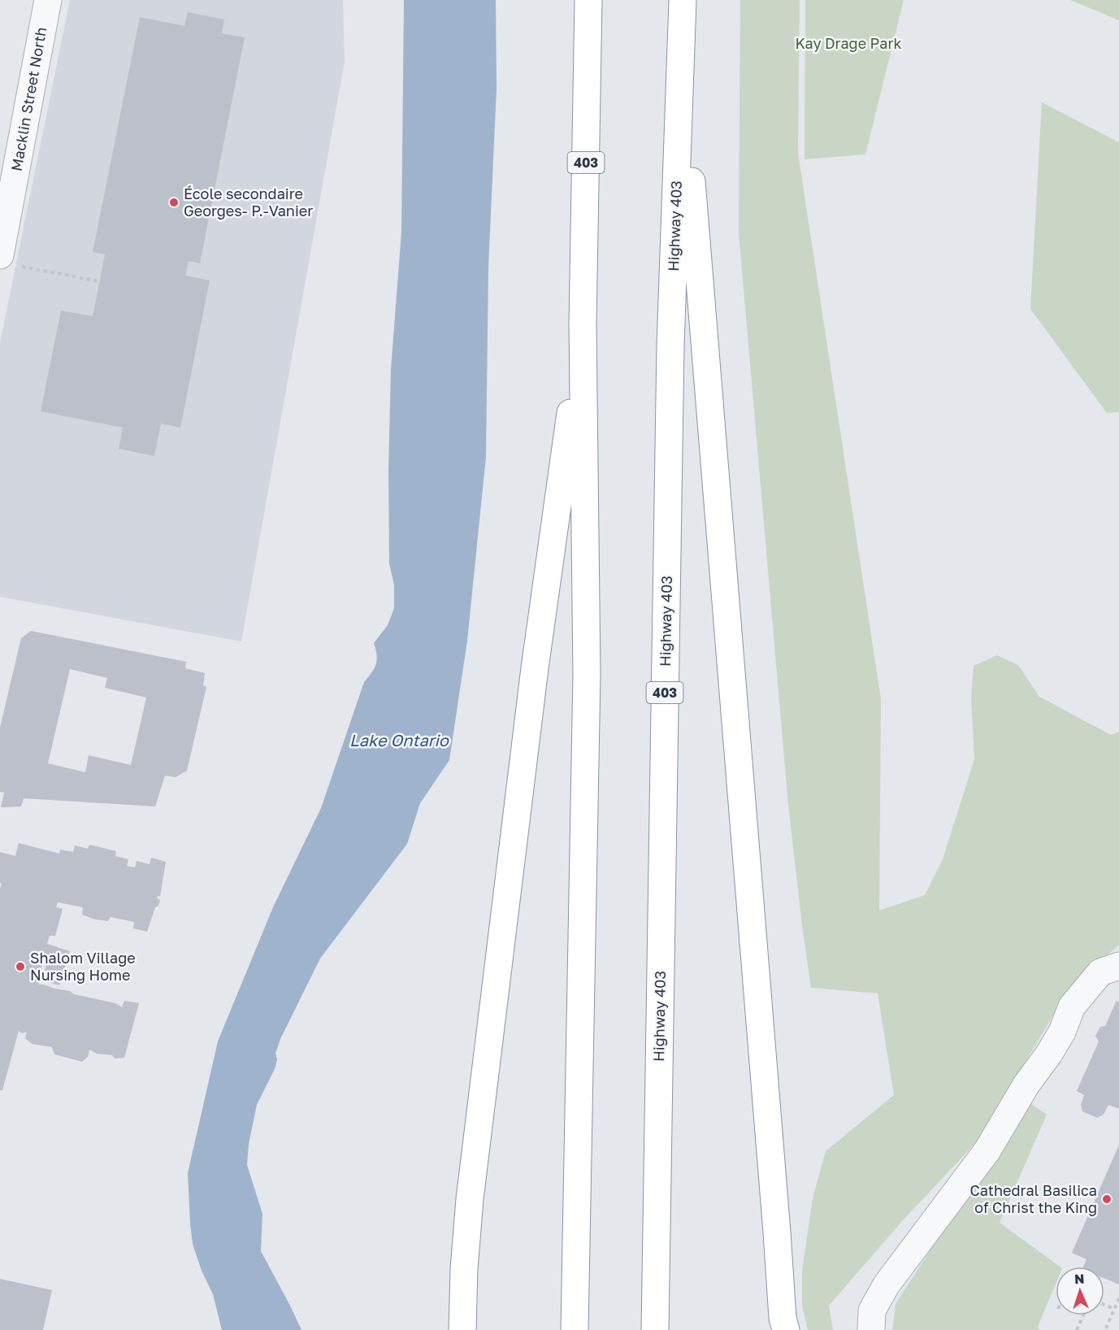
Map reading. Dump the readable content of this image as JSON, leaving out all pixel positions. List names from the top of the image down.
{
  "streets": {
    "highway": ["403", "Highway 403"],
    "street": ["Macklin Street North"]
  },
  "water": ["Lake Ontario"],
  "parks": ["Kay Drage Park"],
  "places": ["École secondaire Georges- P.-Vanier", "Shalom Village Nursing Home", "Cathedral Basilica of Christ the King"],
  "north": "top"
}
